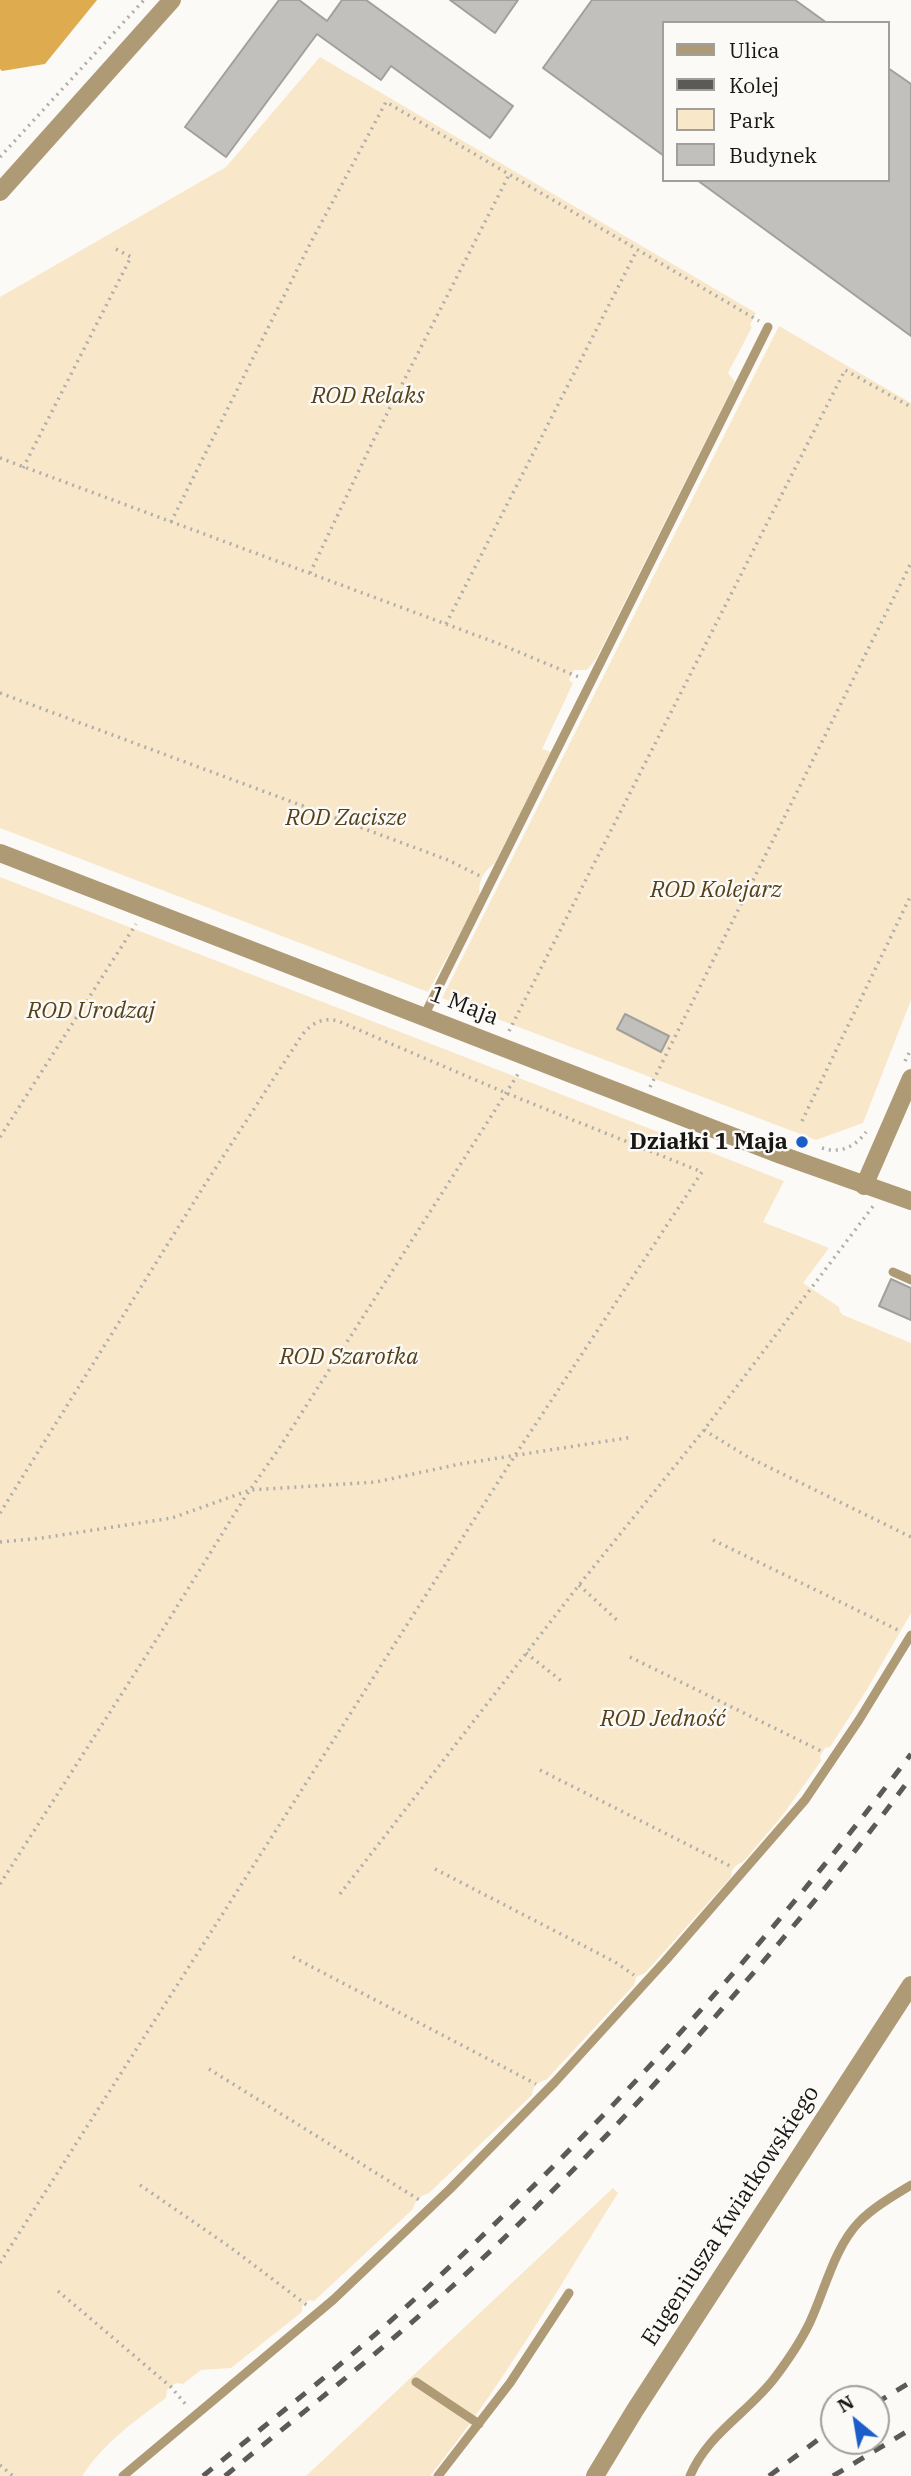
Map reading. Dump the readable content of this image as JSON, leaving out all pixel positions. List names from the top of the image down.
{
  "streets": {
    "street": ["1 Maja", "Eugeniusza Kwiatkowskiego"]
  },
  "parks": [
    "ROD Relaks",
    "ROD Zacisze",
    "ROD Kolejarz",
    "ROD Urodzaj",
    "ROD Szarotka",
    "ROD Jedność"
  ],
  "places": ["Działki 1 Maja"],
  "legend": [
    "Ulica",
    "Kolej",
    "Park",
    "Budynek"
  ],
  "north": "top left"
}
